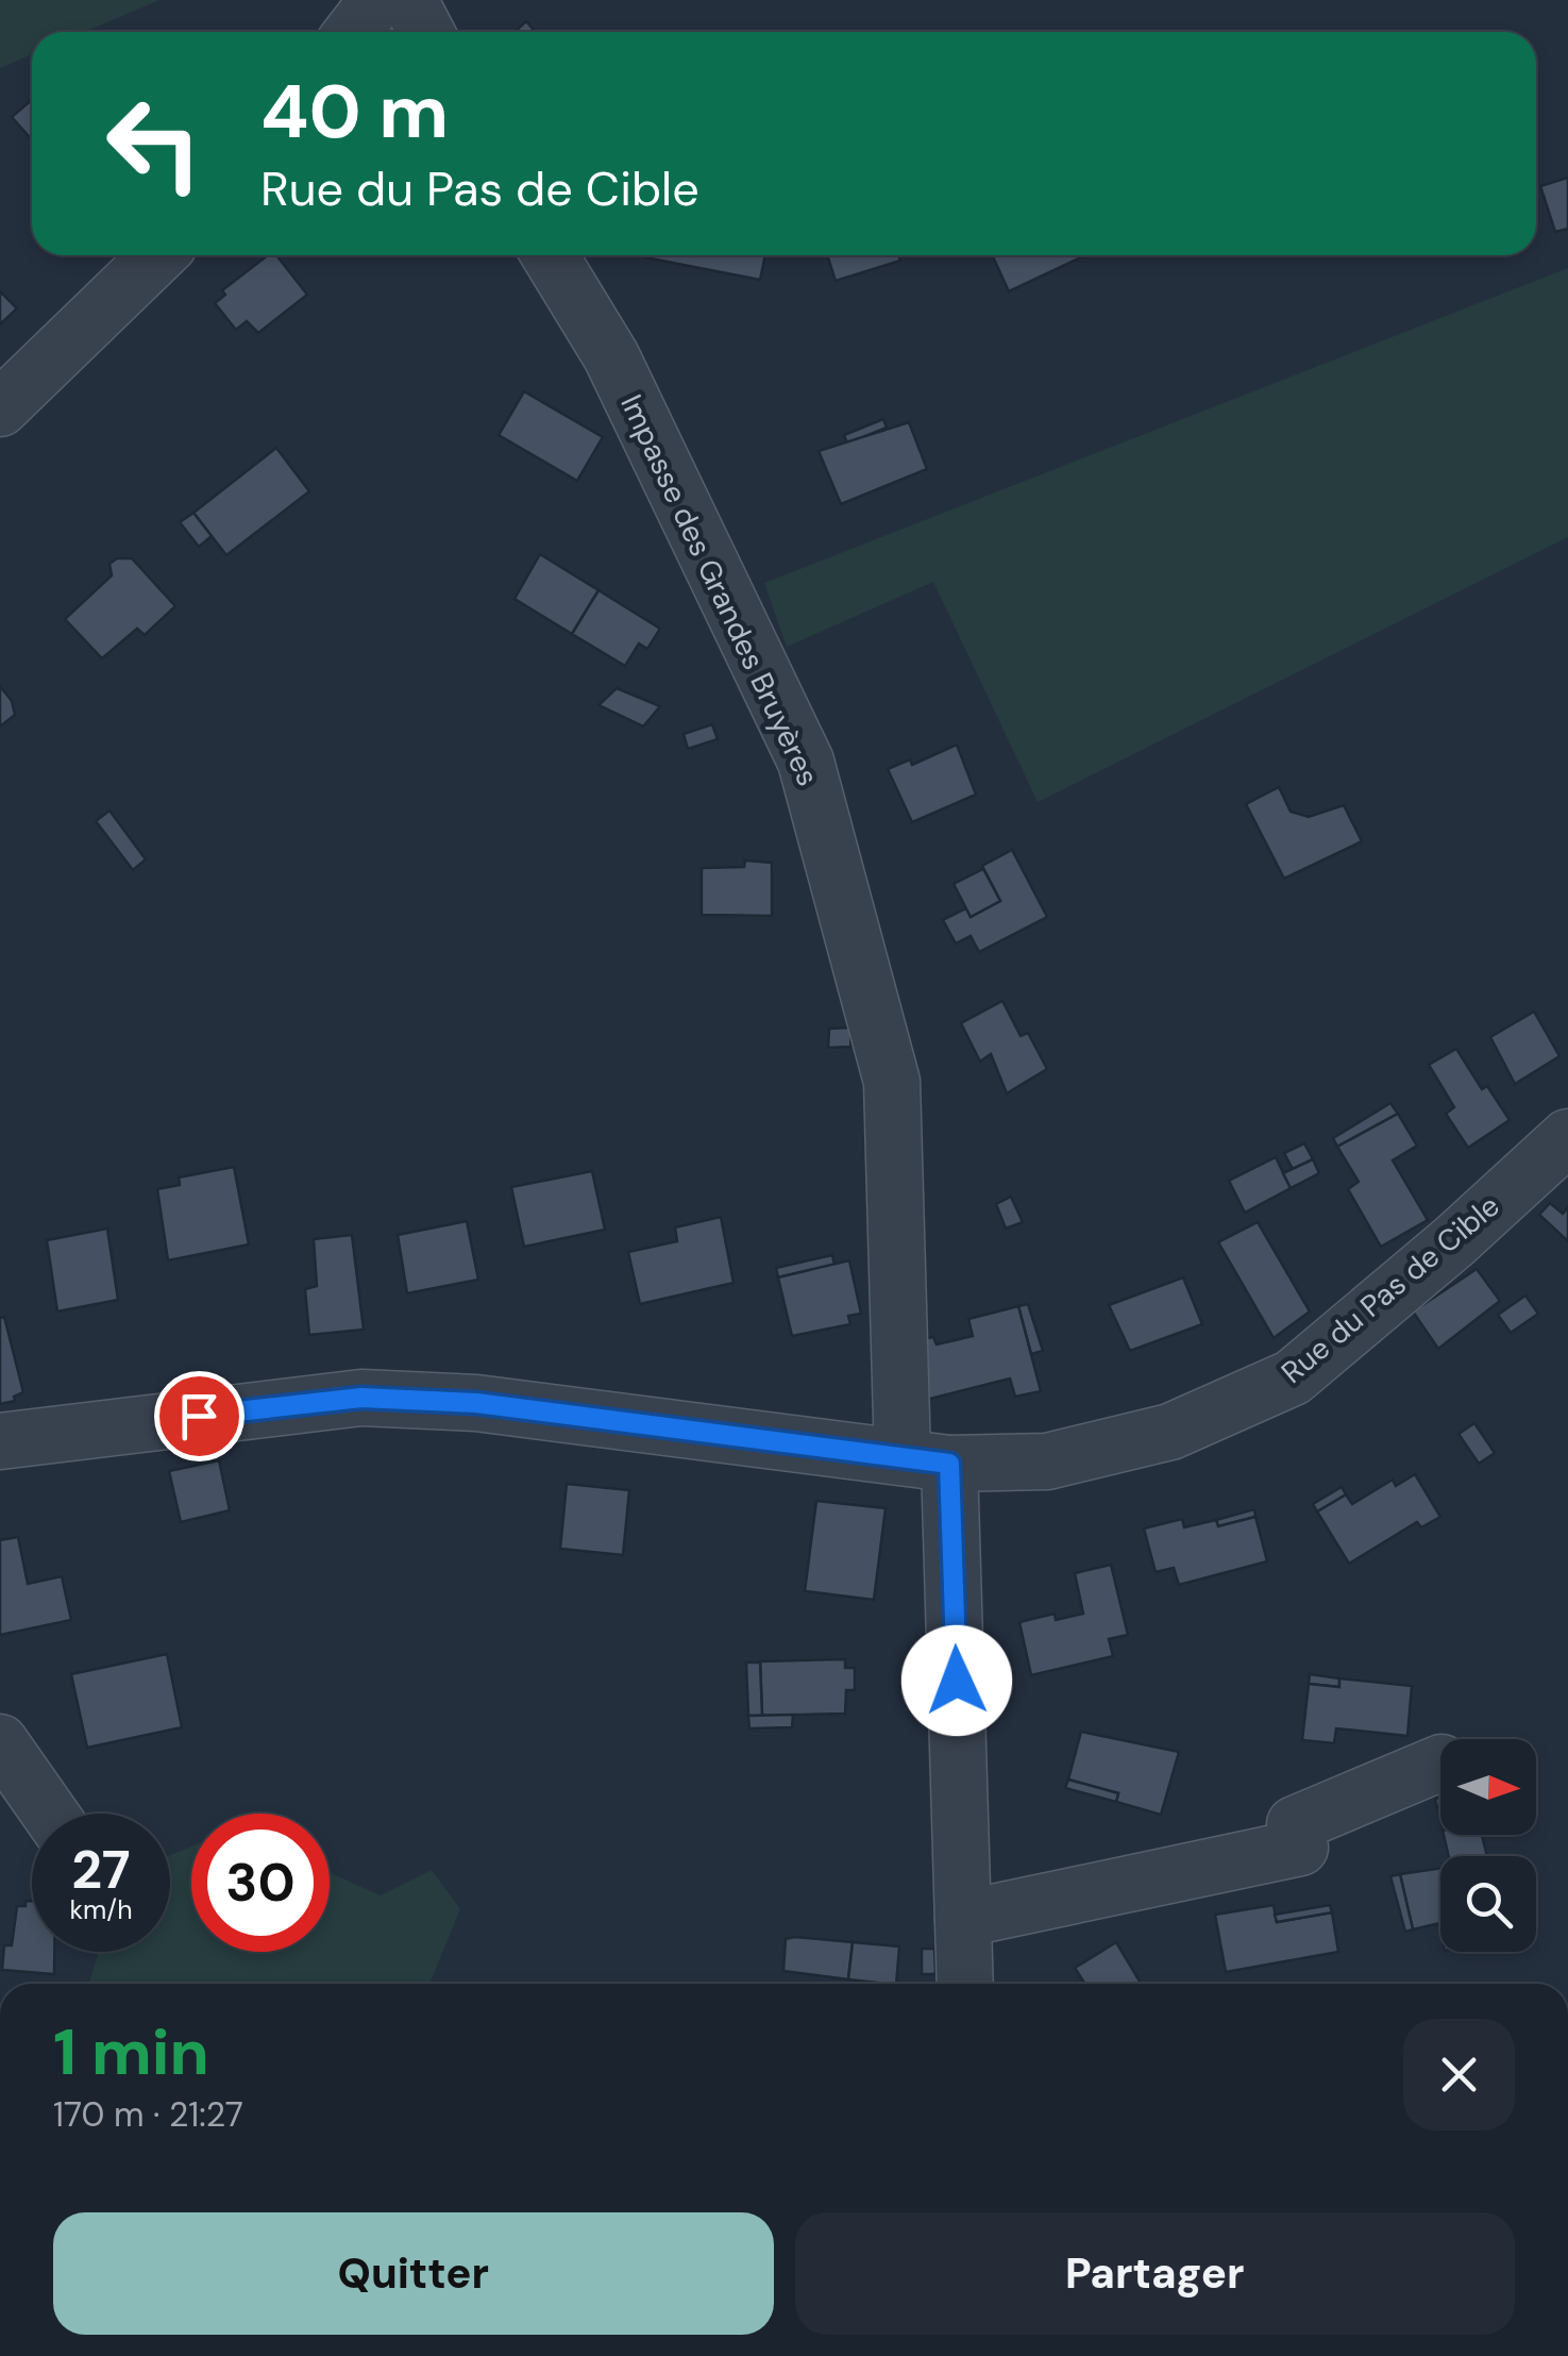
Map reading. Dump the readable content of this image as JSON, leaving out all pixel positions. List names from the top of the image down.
{
  "streets": {
    "street": ["Impasse des Grandes Bruyères", "Rue du Pas de Cible"]
  },
  "crossings": [
    ["Impasse des Grandes Bruyères", "Rue du Pas de Cible"]
  ],
  "north": "right",
  "page": {
    "turn": ["40 m", "Rue du Pas de Cible"],
    "speed": "27 km/h",
    "limit": "30",
    "heading": ["1 min", "170 m · 21:27"],
    "buttons": ["Quitter", "Partager"]
  }
}
